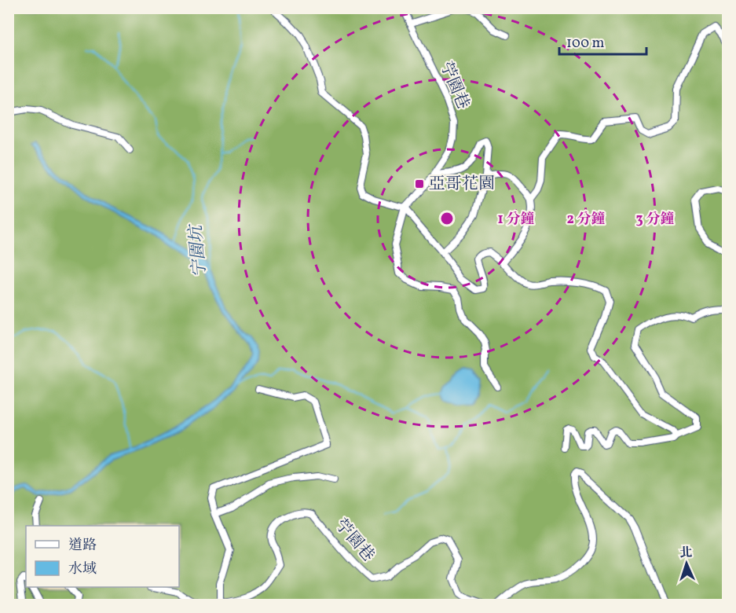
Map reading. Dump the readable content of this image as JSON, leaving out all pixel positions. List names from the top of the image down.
{
  "streets": {
    "street": ["苧園巷"]
  },
  "water": ["宁園坑"],
  "places": {
    "transit": ["亞哥花園"]
  },
  "legend": ["道路", "水域"],
  "scale_bar": "100 m",
  "north": "top",
  "rings": ["1 分鐘", "2 分鐘", "3 分鐘"]
}
